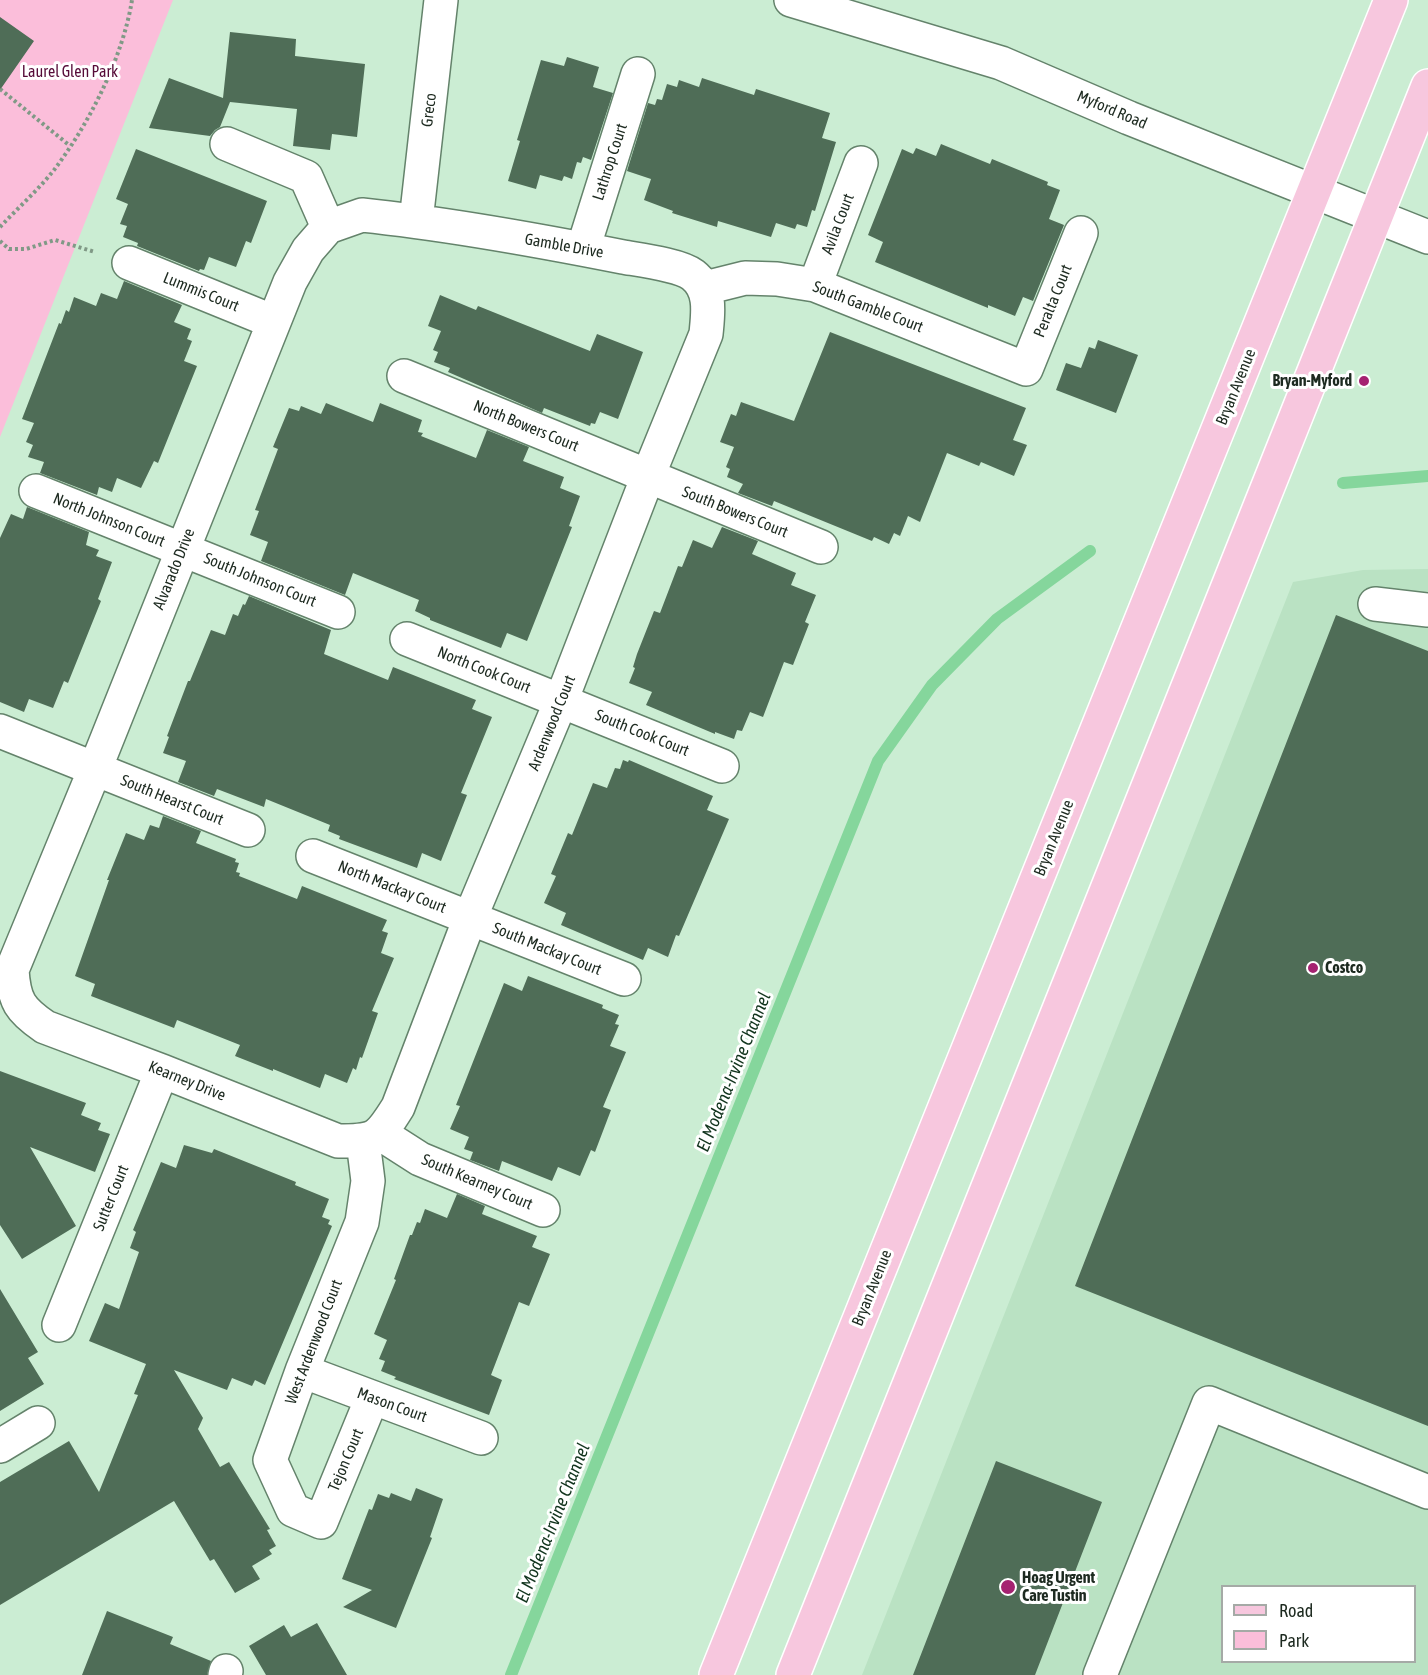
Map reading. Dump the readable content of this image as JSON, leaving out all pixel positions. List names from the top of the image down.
{
  "streets": {
    "main road": ["Bryan Avenue"],
    "street": [
      "Greco",
      "Myford Road",
      "Lathrop Court",
      "Avila Court",
      "Gamble Drive",
      "Lummis Court",
      "Peralta Court",
      "South Gamble Court",
      "North Bowers Court",
      "South Bowers Court",
      "North Johnson Court",
      "Alvarado Drive",
      "South Johnson Court",
      "North Cook Court",
      "Ardenwood Court",
      "South Cook Court",
      "South Hearst Court",
      "North Mackay Court",
      "South Mackay Court",
      "Kearney Drive",
      "South Kearney Court",
      "Sutter Court",
      "West Ardenwood Court",
      "Mason Court",
      "Tejon Court"
    ]
  },
  "crossings": [
    ["Greco", "Gamble Drive"],
    ["Greco", "Alvarado Drive"],
    ["Myford Road", "Bryan Avenue"],
    ["Lathrop Court", "Gamble Drive"],
    ["Avila Court", "South Gamble Court"],
    ["Gamble Drive", "South Gamble Court"],
    ["Gamble Drive", "Alvarado Drive"],
    ["Gamble Drive", "Ardenwood Court"],
    ["Lummis Court", "Alvarado Drive"],
    ["Peralta Court", "South Gamble Court"],
    ["South Gamble Court", "Ardenwood Court"],
    ["North Bowers Court", "South Bowers Court"],
    ["North Bowers Court", "Ardenwood Court"],
    ["South Bowers Court", "Ardenwood Court"],
    ["North Johnson Court", "Alvarado Drive"],
    ["North Johnson Court", "South Johnson Court"],
    ["Alvarado Drive", "South Johnson Court"],
    ["Alvarado Drive", "South Hearst Court"],
    ["Alvarado Drive", "Kearney Drive"],
    ["North Cook Court", "Ardenwood Court"],
    ["North Cook Court", "South Cook Court"],
    ["Ardenwood Court", "South Cook Court"],
    ["Ardenwood Court", "North Mackay Court"],
    ["Ardenwood Court", "South Mackay Court"],
    ["Ardenwood Court", "Kearney Drive"],
    ["Ardenwood Court", "South Kearney Court"],
    ["Ardenwood Court", "West Ardenwood Court"],
    ["North Mackay Court", "South Mackay Court"],
    ["Kearney Drive", "South Kearney Court"],
    ["Kearney Drive", "Sutter Court"],
    ["Kearney Drive", "West Ardenwood Court"],
    ["South Kearney Court", "West Ardenwood Court"],
    ["West Ardenwood Court", "Mason Court"],
    ["West Ardenwood Court", "Tejon Court"],
    ["Mason Court", "Tejon Court"]
  ],
  "water": ["El Modena-Irvine Channel"],
  "parks": ["Laurel Glen Park"],
  "places": ["Bryan-Myford", "Costco", "Hoag Urgent Care Tustin"],
  "legend": ["Road", "Park"]
}
